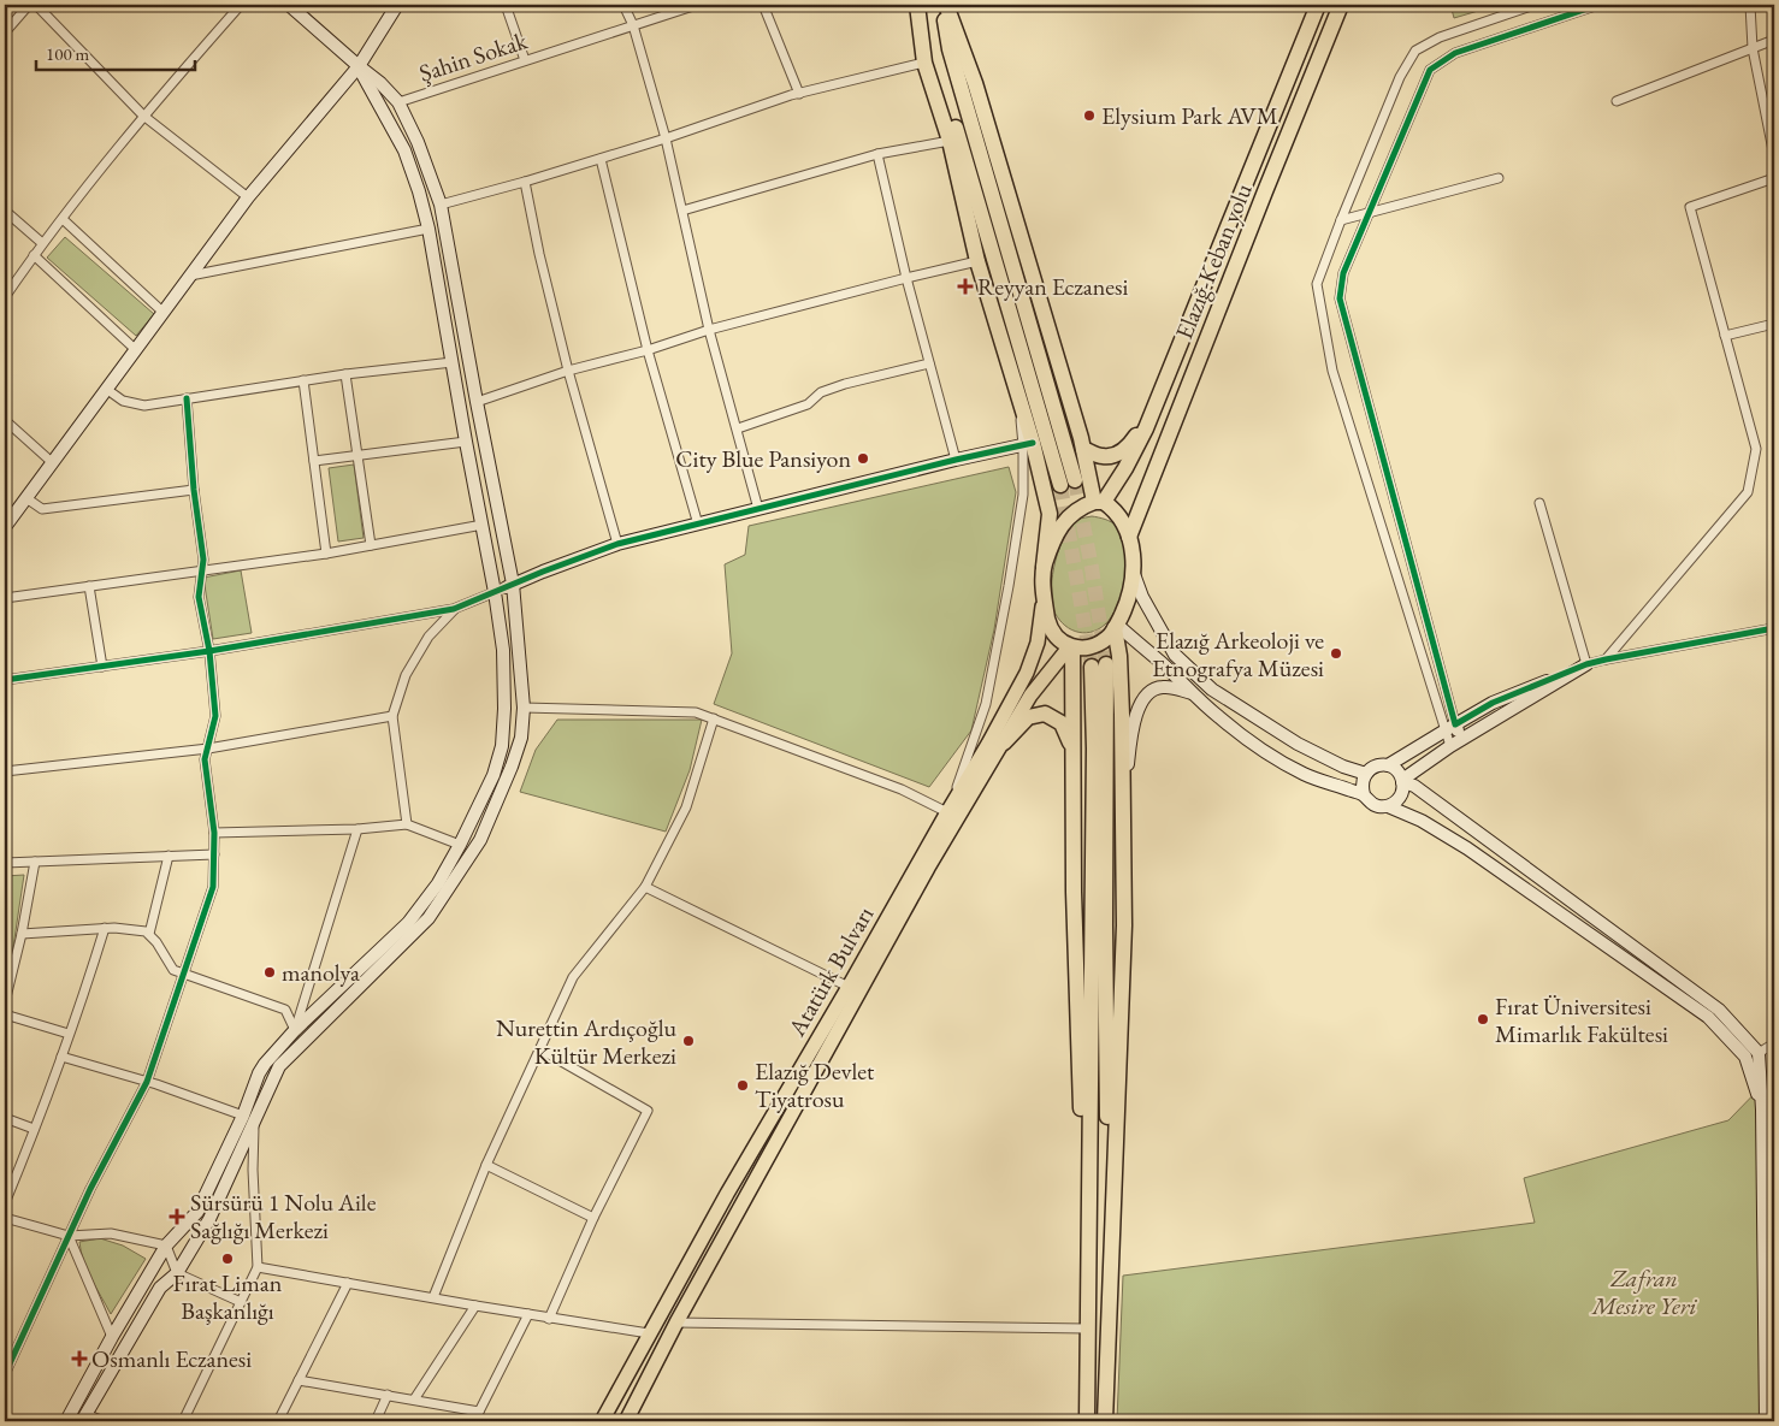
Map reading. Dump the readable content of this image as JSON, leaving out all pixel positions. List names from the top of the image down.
{
  "streets": {
    "highway": ["Elazığ-Keban yolu"],
    "main road": ["Atatürk Bulvarı"],
    "street": ["Şahin Sokak"]
  },
  "crossings": [
    ["Elazığ-Keban yolu", "Atatürk Bulvarı"]
  ],
  "parks": ["Zafran Mesire Yeri"],
  "places": {
    "other": [
      "Elysium Park AVM",
      "City Blue Pansiyon",
      "Elazığ Arkeoloji ve Etnografya Müzesi",
      "manolya",
      "Fırat Üniversitesi Mimarlık Fakültesi",
      "Nurettin Ardıçoğlu Kültür Merkezi",
      "Elazığ Devlet Tiyatrosu",
      "Fırat Liman Başkanlığı"
    ],
    "health": ["Reyyan Eczanesi", "Sürsürü 1 Nolu Aile Sağlığı Merkezi", "Osmanlı Eczanesi"]
  },
  "scale_bar": "100 m"
}
